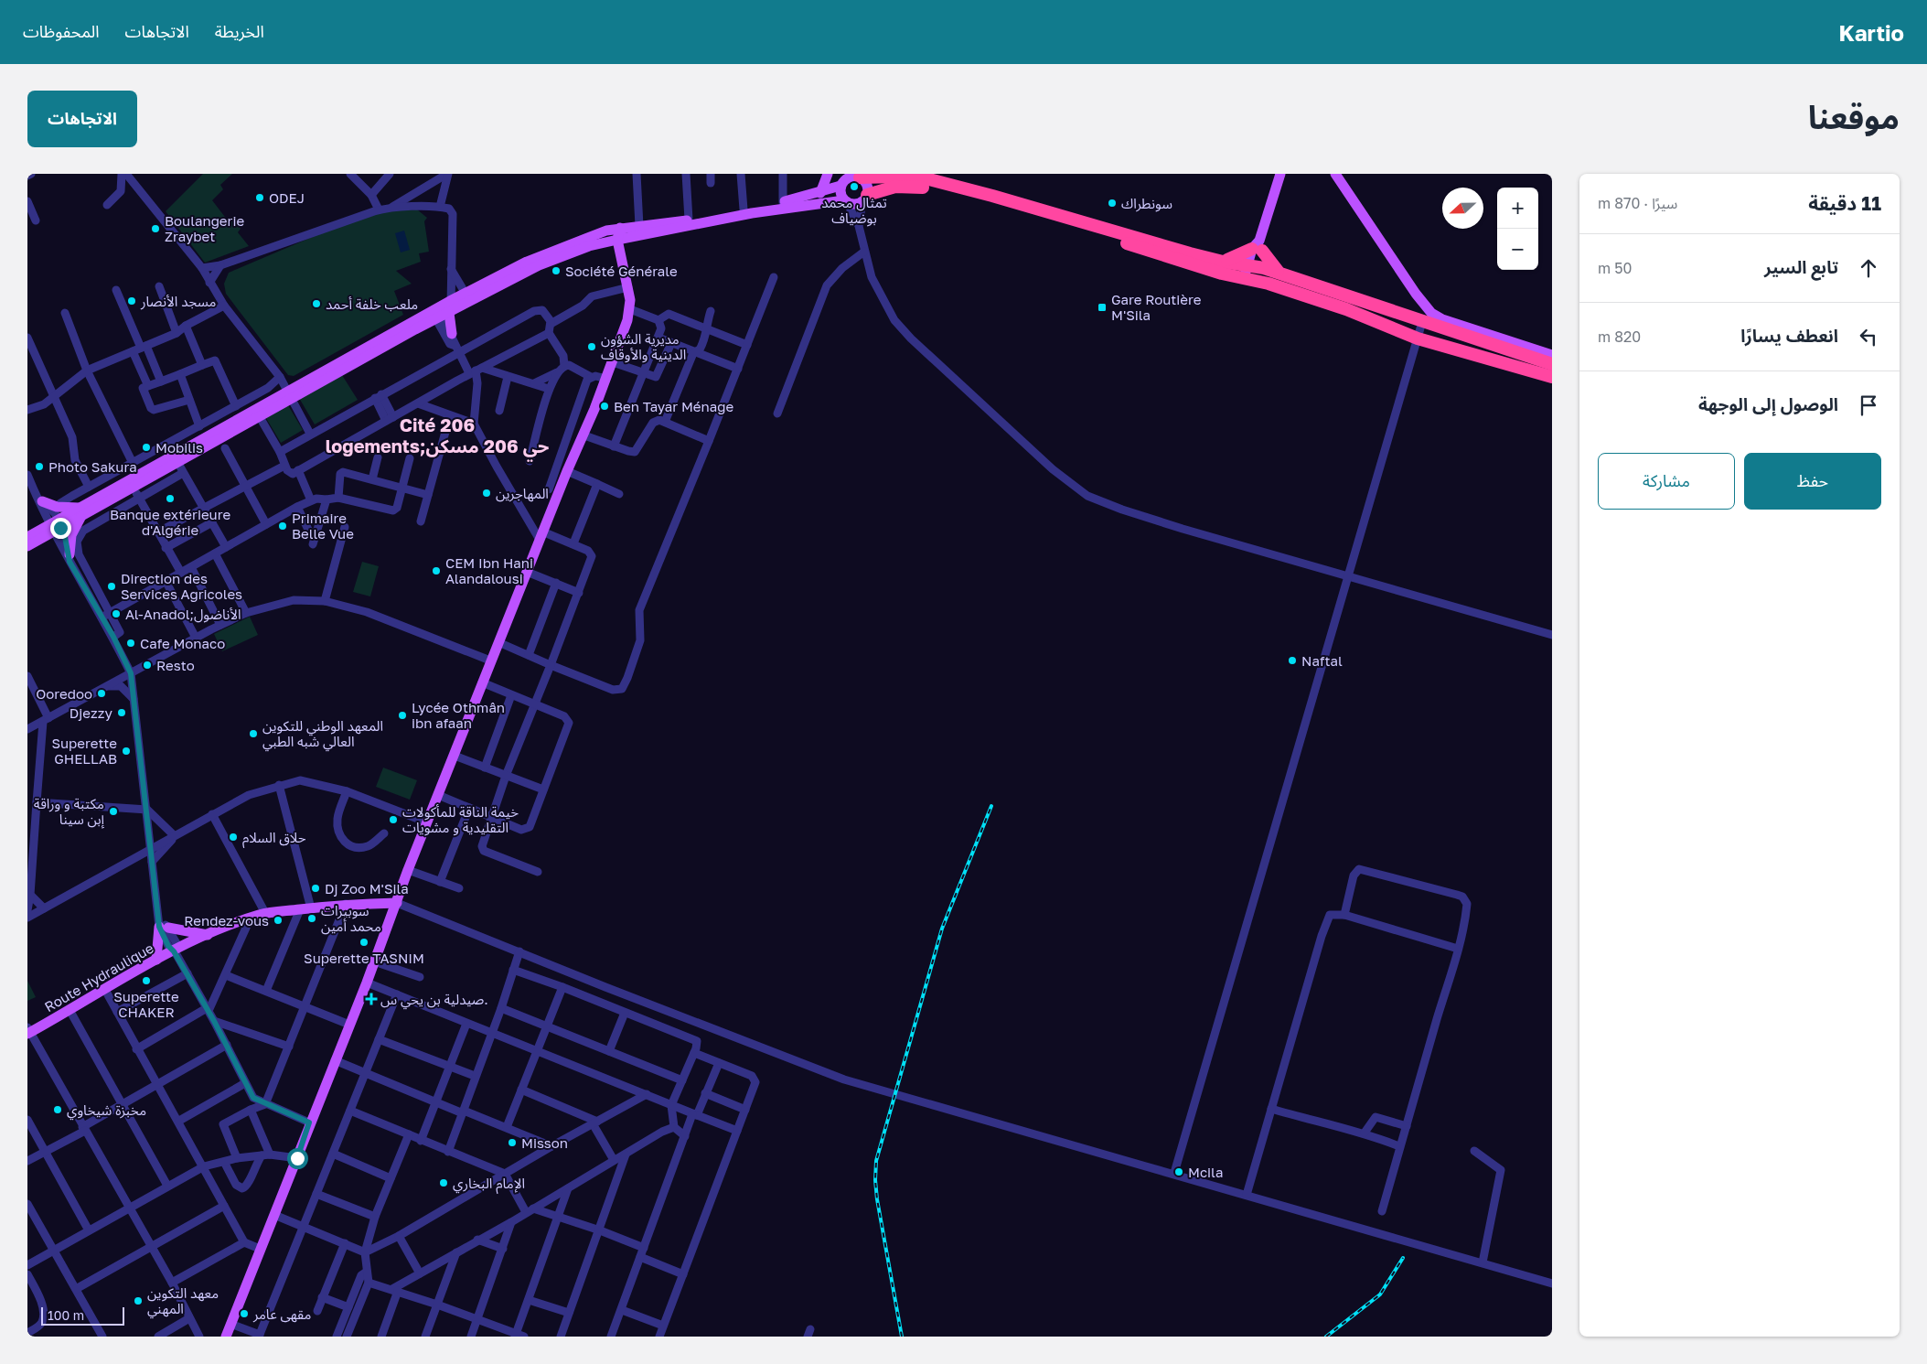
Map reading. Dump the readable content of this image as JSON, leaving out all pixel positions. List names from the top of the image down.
{
  "streets": {
    "main road": ["Route Hydraulique"]
  },
  "districts": ["Cité 206 logements;حي 206 مسكن"],
  "places": {
    "other": [
      "تمثال محمد بوضياف",
      "ODEJ",
      "سونطراك",
      "Boulangerie Zraybet",
      "Société Générale",
      "مسجد الأنصار",
      "ملعب خلفة أحمد",
      "مديرية الشؤون الدينية والأوقاف",
      "Ben Tayar Ménage",
      "Mobilis",
      "Photo Sakura",
      "المهاجرين",
      "Banque extérieure d'Algérie",
      "Primaire Belle Vue",
      "CEM Ibn Hani Alandalousi",
      "Direction des Services Agricoles",
      "Al-Anadol;الأناضول",
      "Cafe Monaco",
      "Naftal",
      "Resto",
      "Ooredoo",
      "Djezzy",
      "Lycée Othmân ibn afaan",
      "المعهد الوطني للتكوين العالي شبه الطبي",
      "Superette GHELLAB",
      "مكتبة و وراقة إبن سينا",
      "خيمة الناقة للمأكولات التقليدية و مشويات",
      "حلاق السلام",
      "Dj Zoo M'Sila",
      "سوبيرات محمد أمين",
      "Rendez-vous",
      "Superette TASNIM",
      "Superette CHAKER",
      "مخبزة شيخاوي",
      "Misson",
      "Mcila",
      "الإمام البخاري",
      "معهد التكوين المهني",
      "مقهى عامر"
    ],
    "transit": ["Gare Routière M'Sila"],
    "health": ["صيدلية بن يحي س."]
  },
  "scale_bar": "100 m",
  "north": "left",
  "page": {
    "header": "Kartio",
    "nav": ["الخريطة", "الاتجاهات", "المحفوظات"],
    "title": "موقعنا",
    "buttons": [
      "الاتجاهات",
      ["حفظ", "مشاركة"]
    ],
    "heading": ["11 دقيقة", "سيرًا · 870 m"],
    "map_buttons": ["+", "−"],
    "list": [
      ["تابع السير", "50 m"],
      ["انعطف يسارًا", "820 m"],
      "الوصول إلى الوجهة"
    ],
    "scale": "100 m"
  }
}
